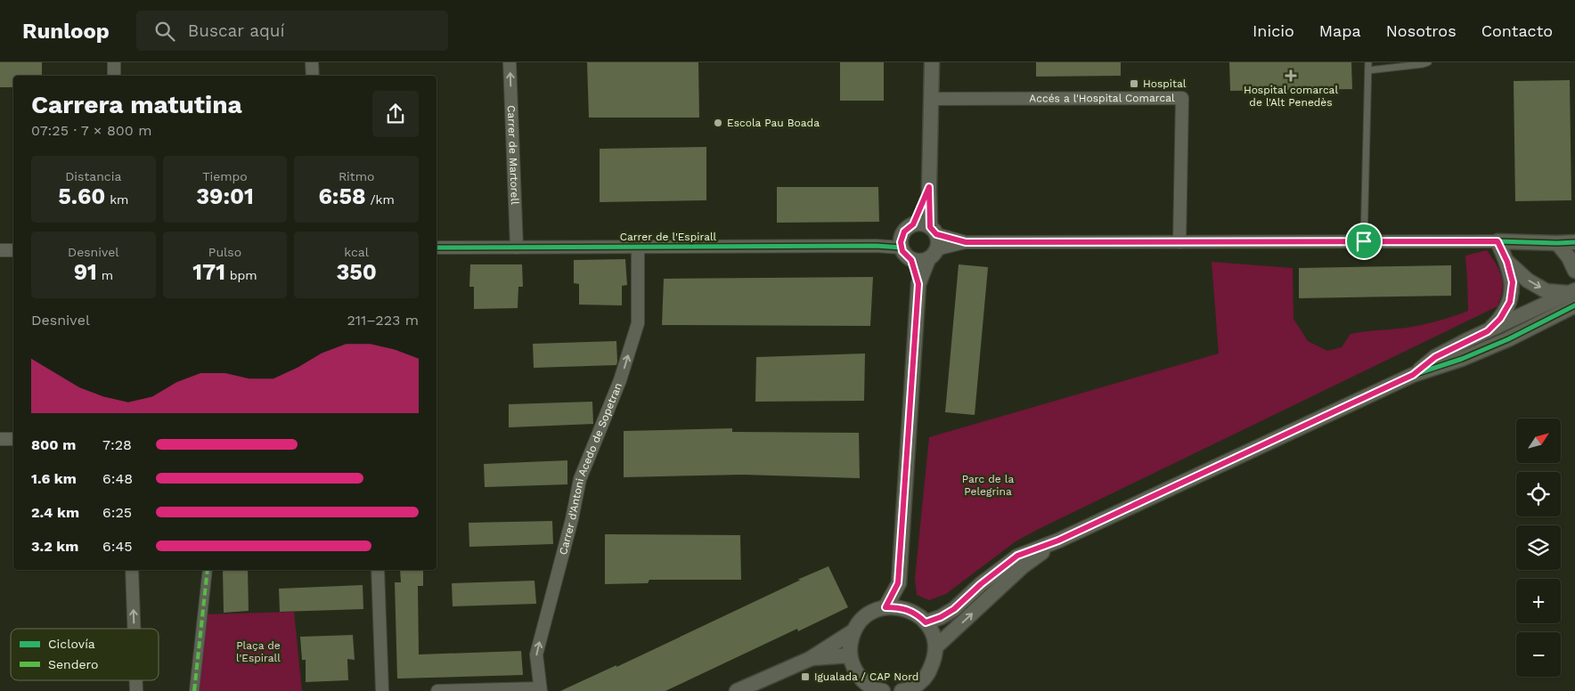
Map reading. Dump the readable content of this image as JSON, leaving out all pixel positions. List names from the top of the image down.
{
  "streets": {
    "street": [
      "Accés a l'Hospital Comarcal",
      "Carrer de Martorell",
      "Carrer de l'Espirall",
      "Carrer d'Antoni Acedo de Sopetran"
    ]
  },
  "crossings": [
    ["Carrer de Martorell", "Carrer de l'Espirall"],
    ["Carrer de l'Espirall", "Carrer d'Antoni Acedo de Sopetran"]
  ],
  "one_way": ["Carrer de Martorell", "Carrer d'Antoni Acedo de Sopetran"],
  "parks": ["Parc de la Pelegrina", "Plaça de l'Espirall"],
  "places": {
    "health": ["Hospital comarcal de l'Alt Penedès"],
    "transit": ["Hospital", "Igualada / CAP Nord"],
    "other": ["Escola Pau Boada"]
  },
  "legend": ["Ciclovía", "Sendero"],
  "north": "top right",
  "page": {
    "header": "Runloop",
    "search": "Buscar aquí",
    "nav": [
      "Inicio",
      "Mapa",
      "Nosotros",
      "Contacto"
    ],
    "heading": ["Carrera matutina", "07:25 · 7 × 800 m"],
    "stats": [
      ["Distancia", "5.60 km"],
      ["Tiempo", "39:01"],
      ["Ritmo", "6:58 /km"],
      ["Desnivel", "91 m"],
      ["Pulso", "171 bpm"],
      ["kcal", "350"]
    ],
    "chart": ["Desnivel", "211–223 m"],
    "map_buttons": ["+", "−"],
    "list": [
      {
        "name": "800 m",
        "note": "7:28"
      },
      {
        "name": "1.6 km",
        "note": "6:48"
      },
      {
        "name": "2.4 km",
        "note": "6:25"
      },
      {
        "name": "3.2 km",
        "note": "6:45"
      }
    ]
  }
}
